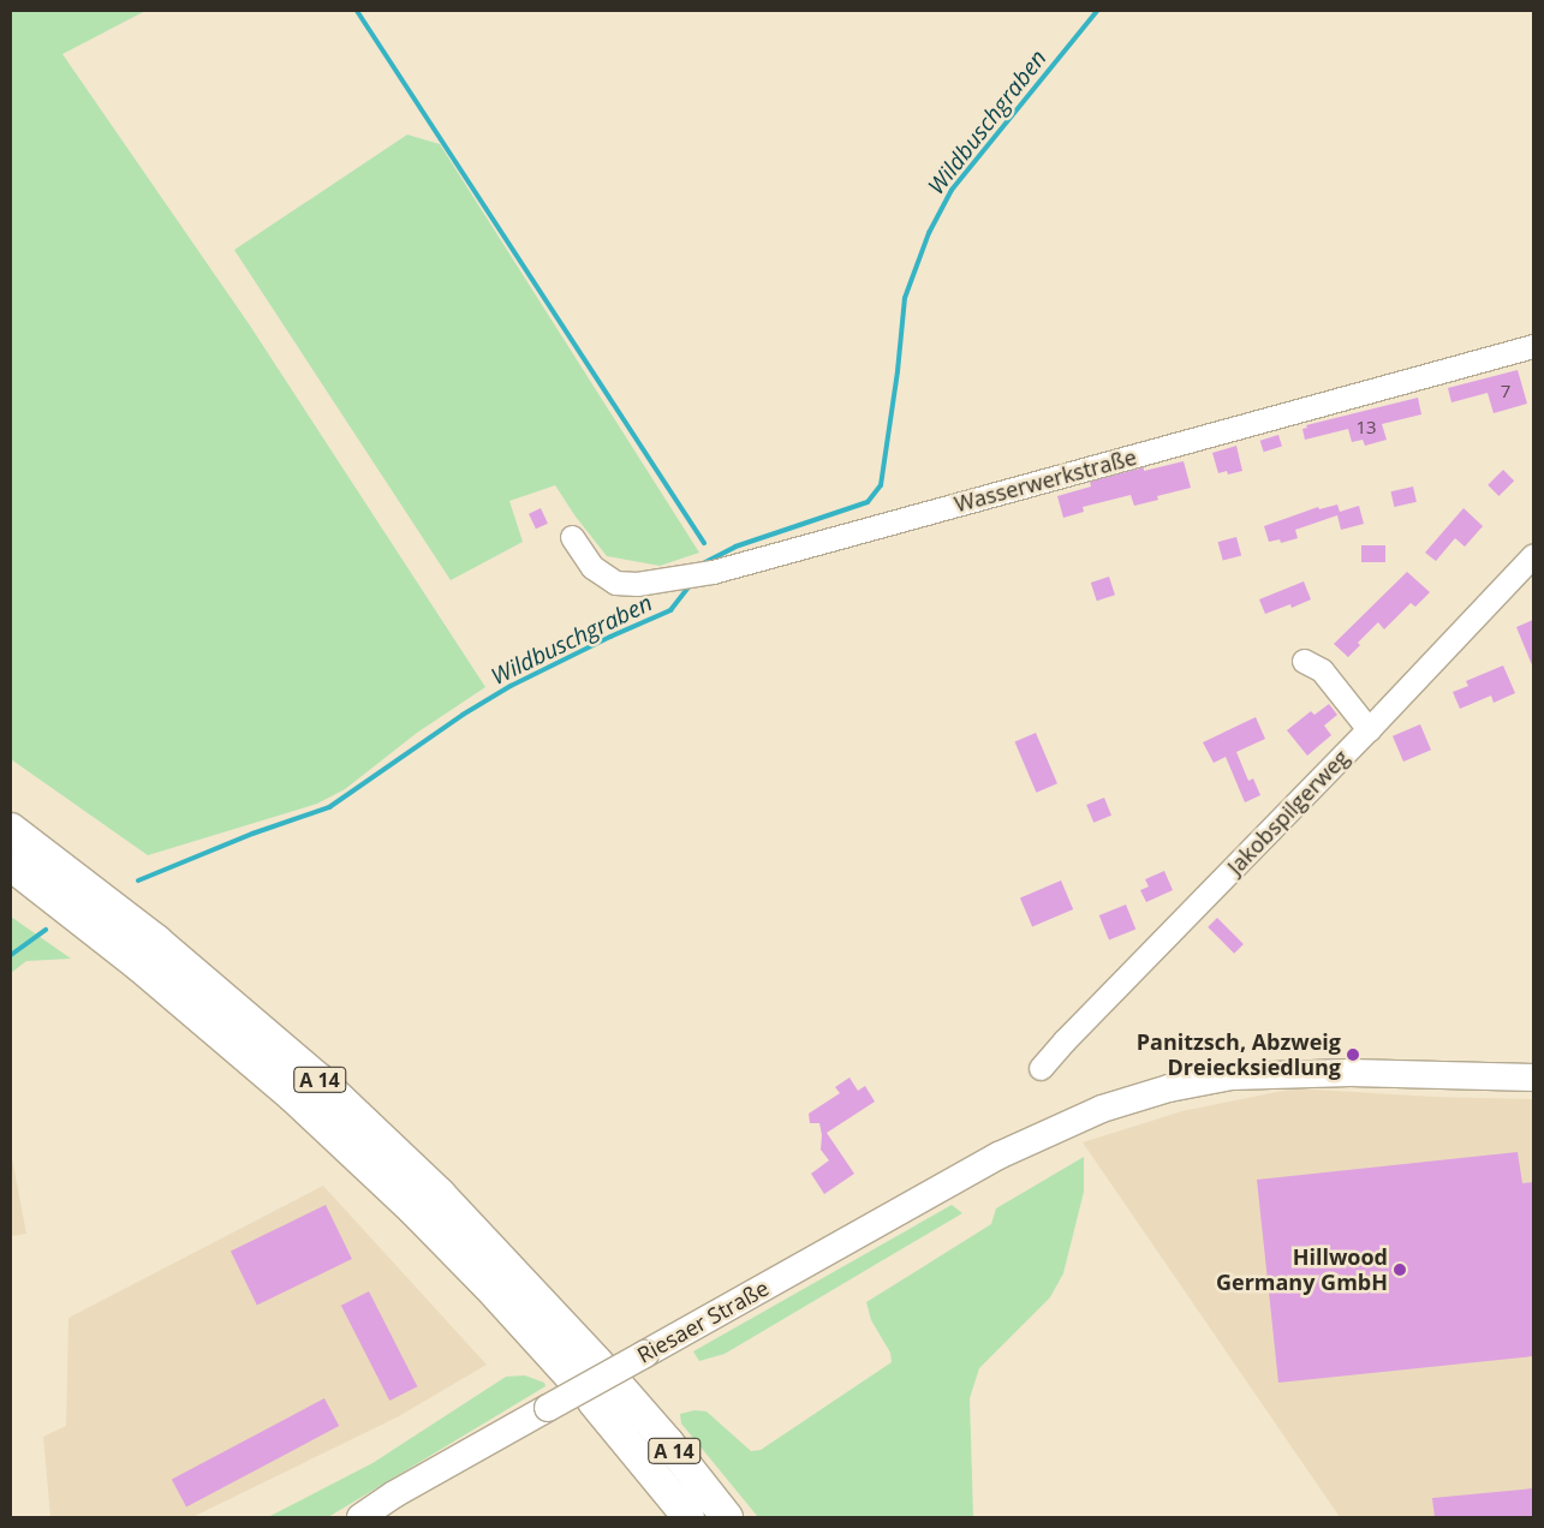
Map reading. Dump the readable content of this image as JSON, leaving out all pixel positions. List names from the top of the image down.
{
  "streets": {
    "highway": ["A 14"],
    "main road": ["Riesaer Straße"],
    "street": ["Wasserwerkstraße", "Jakobspilgerweg"]
  },
  "water": ["Wildbuschgraben"],
  "places": ["Panitzsch, Abzweig Dreiecksiedlung", "Hillwood Germany GmbH"],
  "house_numbers": ["7", "13"]
}
